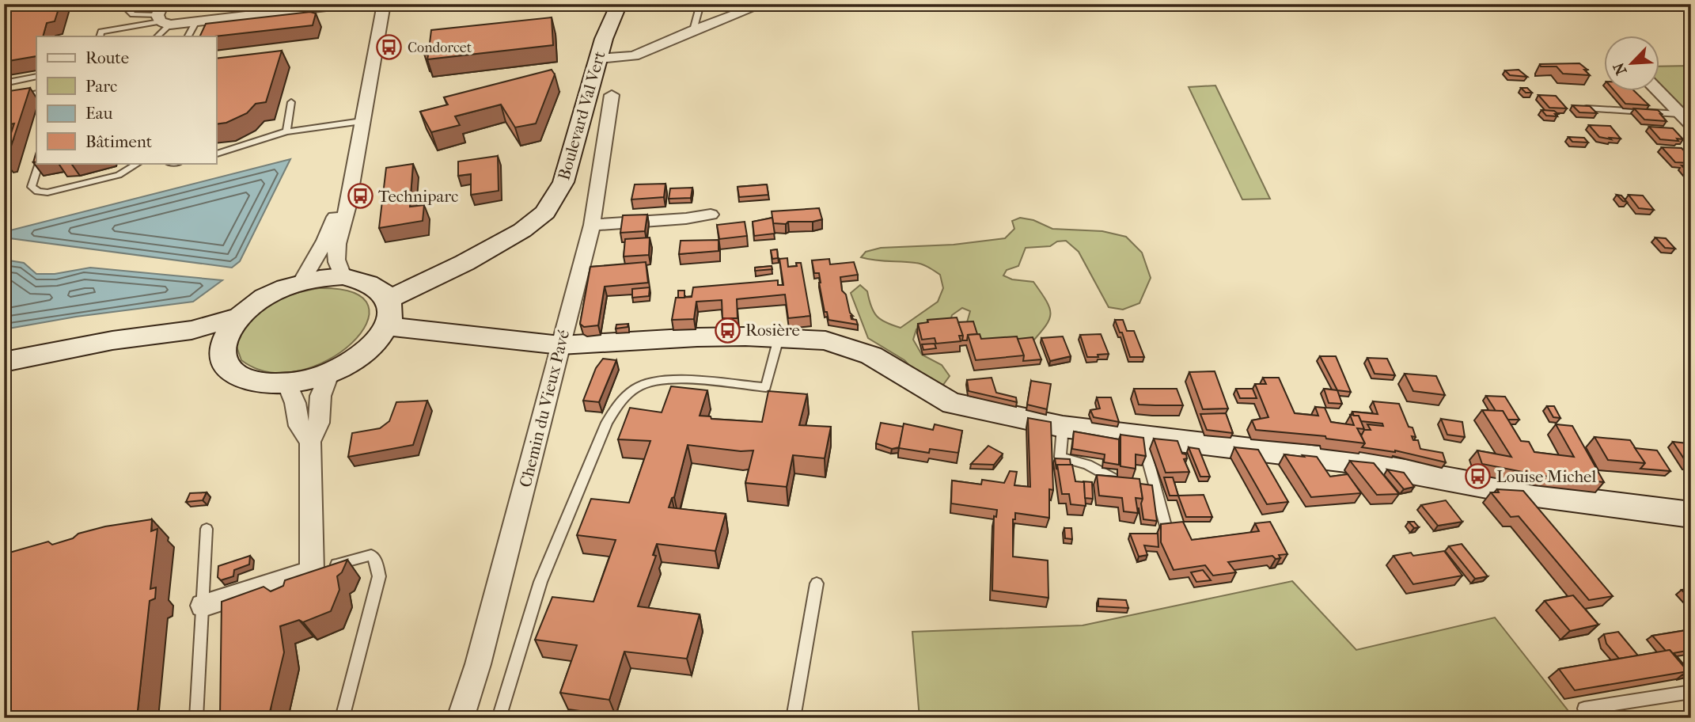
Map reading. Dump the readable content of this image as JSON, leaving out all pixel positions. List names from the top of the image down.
{
  "streets": {
    "street": ["Boulevard Val Vert", "Chemin du Vieux Pavé"]
  },
  "places": {
    "bus stop": [
      "Condorcet",
      "Techniparc",
      "Rosière",
      "Louise Michel"
    ]
  },
  "legend": [
    "Route",
    "Parc",
    "Eau",
    "Bâtiment"
  ],
  "north": "bottom left"
}
